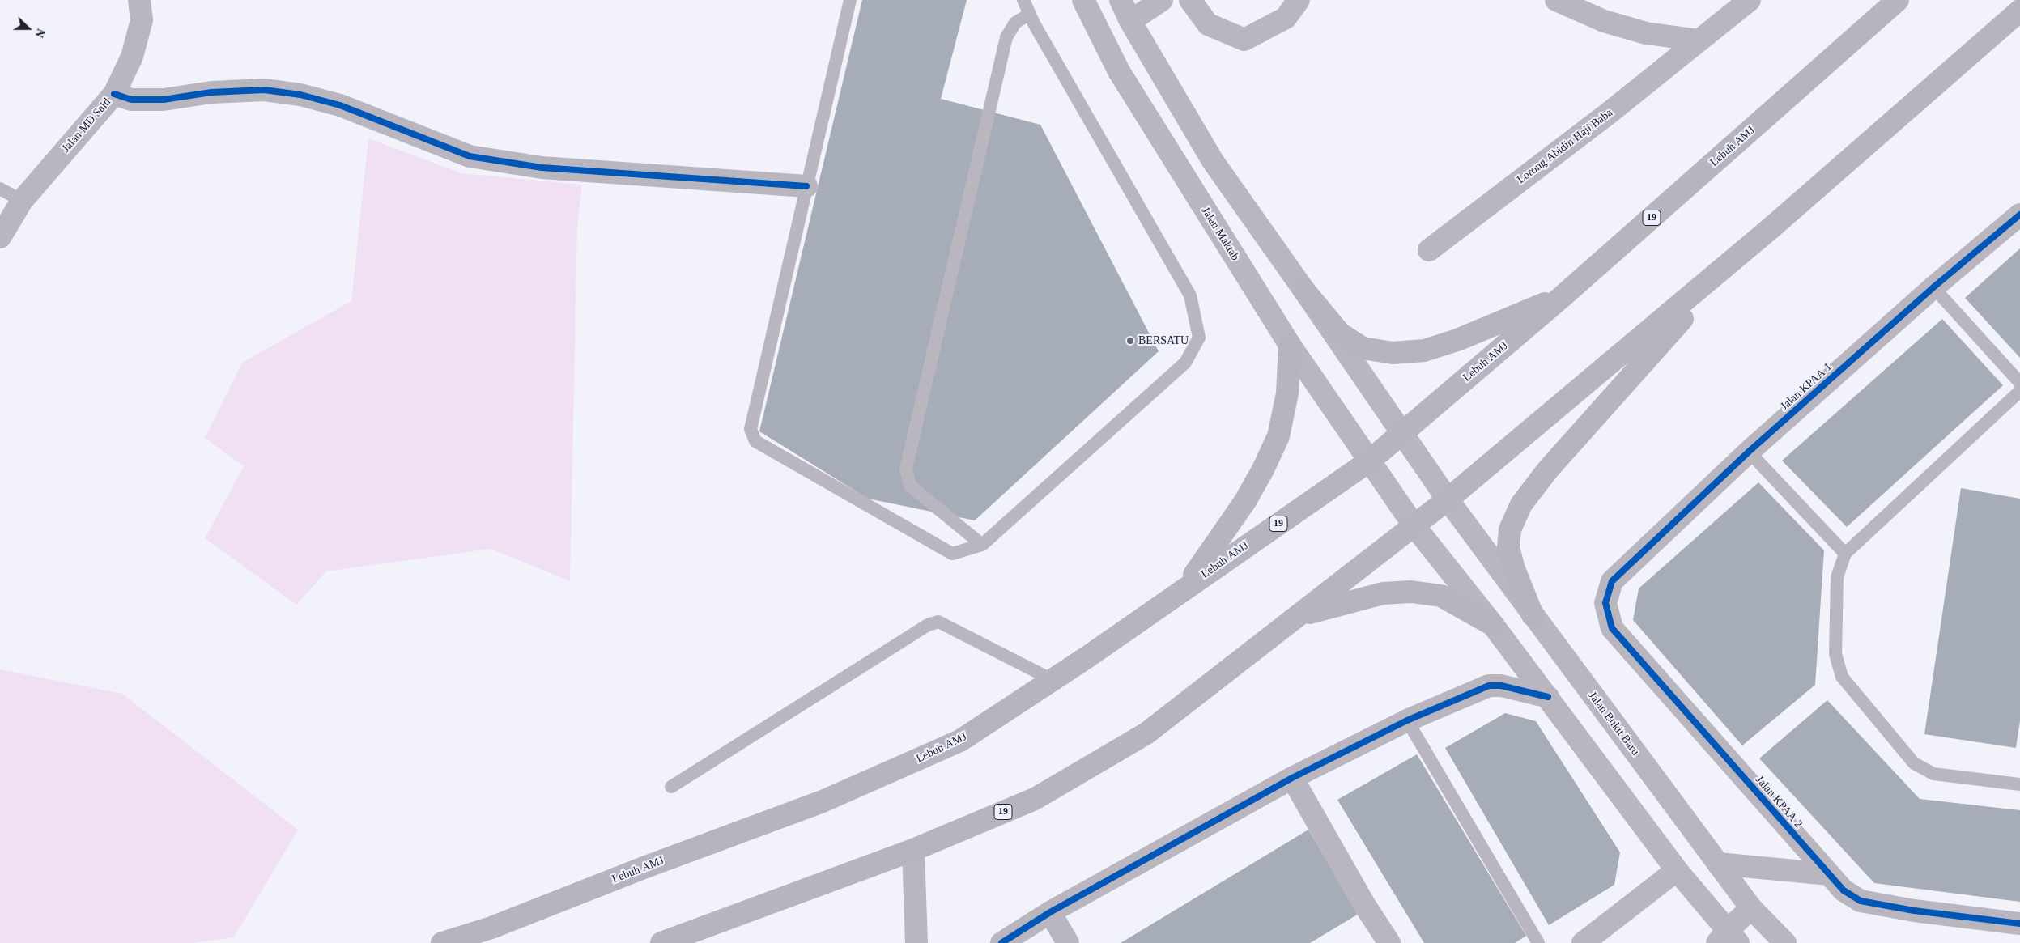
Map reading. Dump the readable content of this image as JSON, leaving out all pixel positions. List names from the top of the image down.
{
  "streets": {
    "highway": ["Lebuh AMJ", "19"],
    "main road": ["Jalan Maktab", "Jalan Bukit Baru"],
    "street": [
      "Jalan MD Said",
      "Lorong Abidin Haji Baba",
      "Jalan KPAA 1",
      "Jalan KPAA 2"
    ]
  },
  "crossings": [
    ["Lebuh AMJ", "Jalan Maktab"],
    ["Lebuh AMJ", "Jalan Bukit Baru"],
    ["19", "Jalan Maktab"],
    ["19", "Jalan Bukit Baru"],
    ["Jalan KPAA 1", "Jalan KPAA 2"]
  ],
  "places": ["BERSATU"],
  "north": "right"
}
